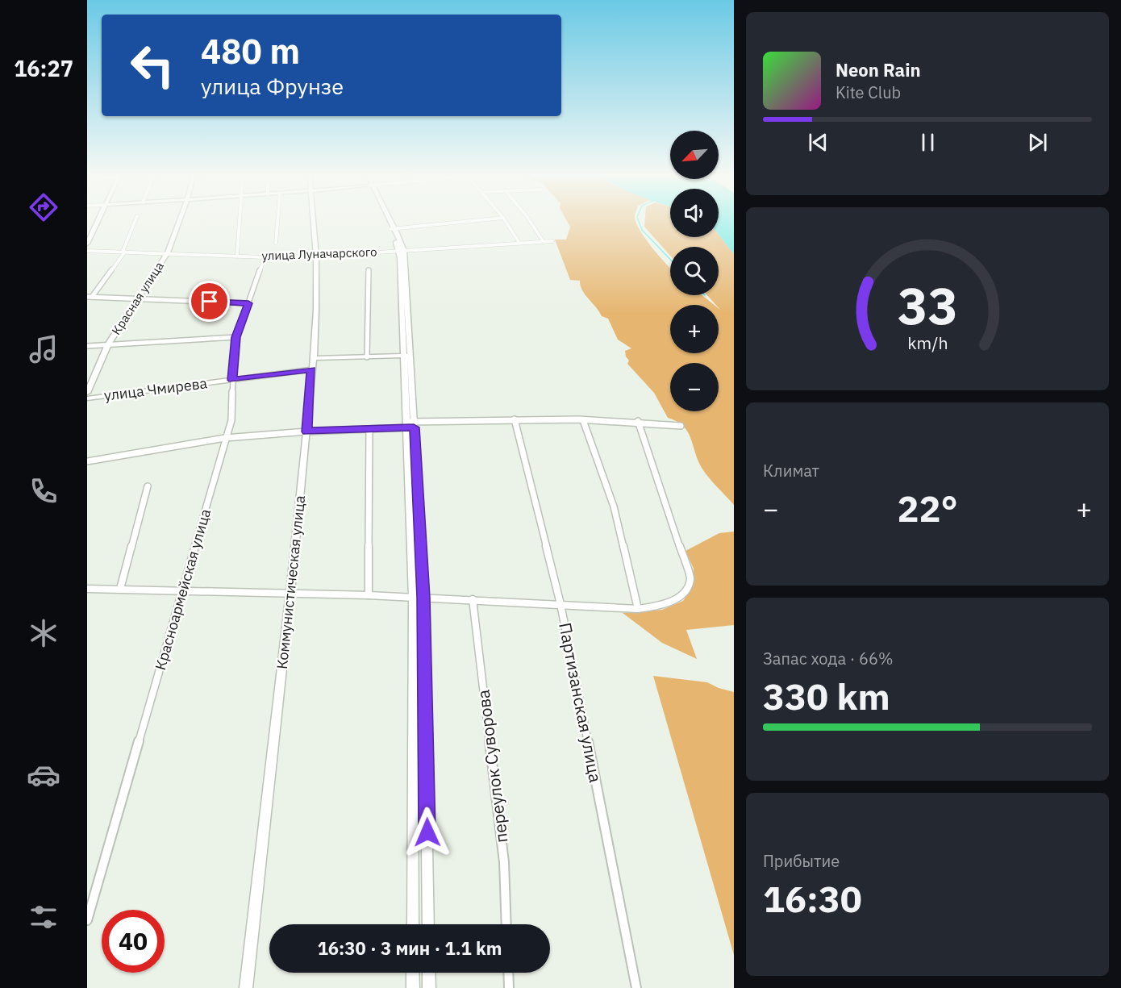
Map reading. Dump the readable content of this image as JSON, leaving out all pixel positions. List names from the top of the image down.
{
  "streets": {
    "street": [
      "улица Луначарского",
      "Красная улица",
      "улица Чмирева",
      "Коммунистическая улица",
      "Красноармейская улица",
      "Партизанская улица",
      "переулок Суворова"
    ]
  },
  "crossings": [
    ["улица Луначарского", "Красная улица"],
    ["улица Луначарского", "Коммунистическая улица"],
    ["улица Луначарского", "Красноармейская улица"],
    ["улица Чмирева", "Коммунистическая улица"],
    ["улица Чмирева", "Красноармейская улица"]
  ],
  "north": "bottom left",
  "page": {
    "tabs": "16:27",
    "turn": ["480 m", "улица Фрунзе"],
    "song": ["Neon Rain", "Kite Club"],
    "map_buttons": ["+", "−"],
    "tile": [
      "Климат",
      ["Запас хода · 66%", "330 km"],
      ["Прибытие", "16:30"]
    ],
    "heat": ["−", "22°", "+"],
    "limit": "40",
    "trip": "16:30 · 3 мин · 1.1 km",
    "gauge": ["33", "km/h"]
  }
}
